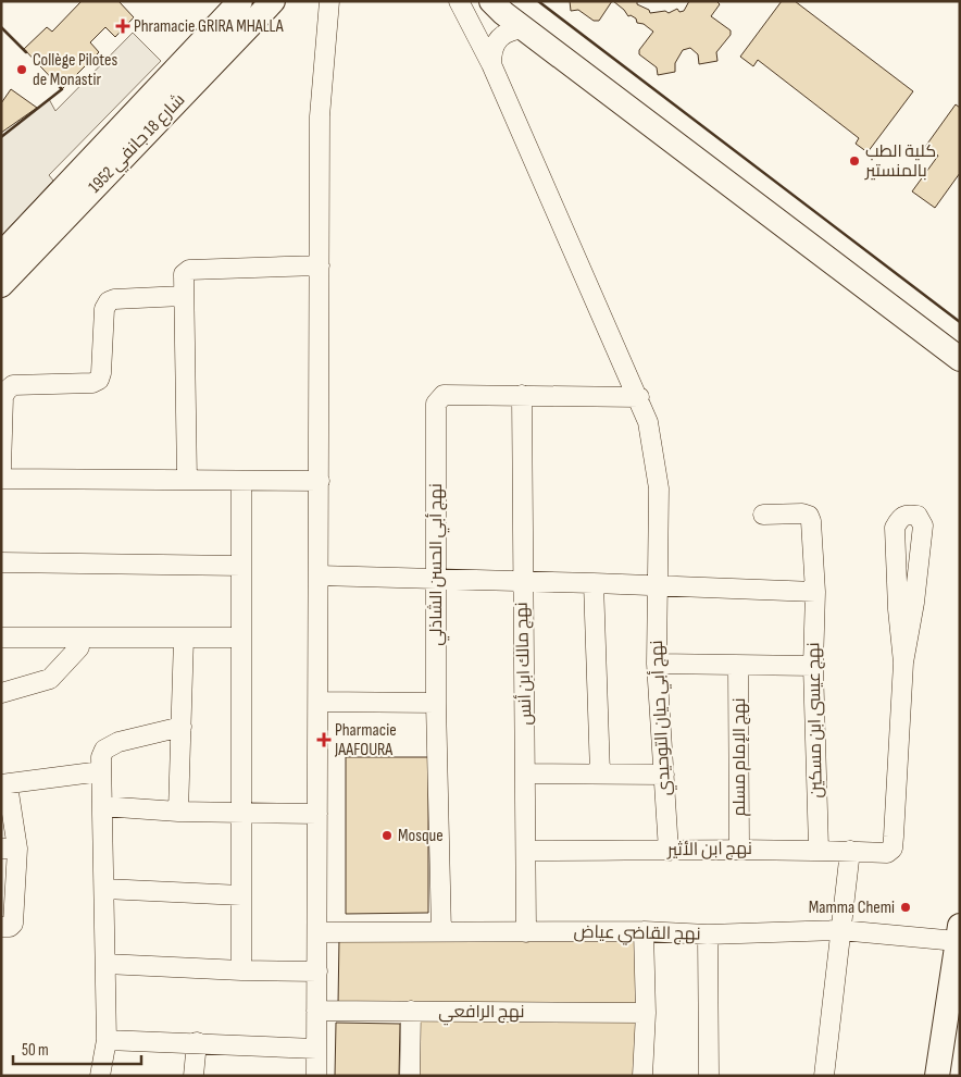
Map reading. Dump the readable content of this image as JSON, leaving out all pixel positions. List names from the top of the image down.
{
  "streets": {
    "main road": ["شارع 18 جانفي 1952"],
    "street": [
      "نهج أبي الحسن الشاذلي",
      "نهج مالك ابن أنس",
      "نهج أبي حيان التوحيدي",
      "نهج عيسى ابن مسكين",
      "نهج الإمام مسلم",
      "نهج ابن الأثير",
      "نهج القاضي عياض",
      "نهج الرافعي"
    ]
  },
  "crossings": [
    ["نهج أبي الحسن الشاذلي", "نهج مالك ابن أنس"],
    ["نهج أبي الحسن الشاذلي", "نهج أبي حيان التوحيدي"],
    ["نهج أبي الحسن الشاذلي", "نهج القاضي عياض"],
    ["نهج مالك ابن أنس", "نهج ابن الأثير"],
    ["نهج مالك ابن أنس", "نهج القاضي عياض"],
    ["نهج أبي حيان التوحيدي", "نهج ابن الأثير"],
    ["نهج عيسى ابن مسكين", "نهج ابن الأثير"],
    ["نهج الإمام مسلم", "نهج ابن الأثير"]
  ],
  "places": {
    "health": ["Phramacie GRIRA MHALLA", "Pharmacie JAAFOURA"],
    "other": [
      "Collège Pilotes de Monastir",
      "كلية الطب بالمنستير",
      "Mosque",
      "Mamma Chemi"
    ]
  },
  "scale_bar": "50 m"
}
